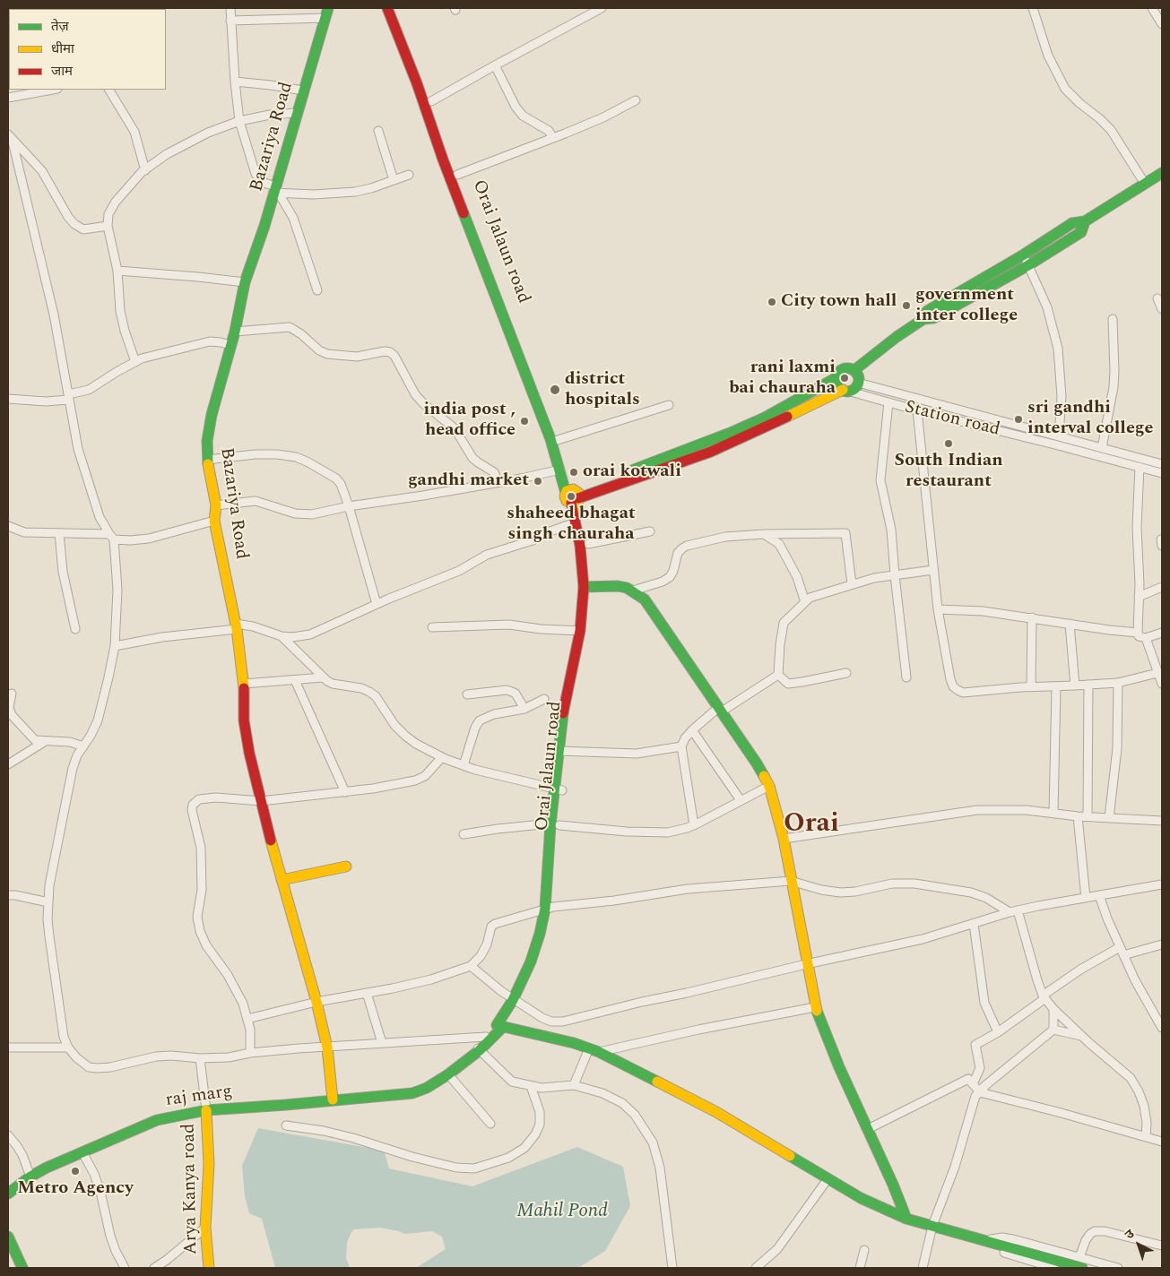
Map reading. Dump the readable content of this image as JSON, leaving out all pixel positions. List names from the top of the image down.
{
  "streets": {
    "street": [
      "Bazariya Road",
      "Orai Jalaun road",
      "Station road",
      "raj marg",
      "Arya Kanya road"
    ]
  },
  "crossings": [
    ["Bazariya Road", "raj marg"],
    ["raj marg", "Arya Kanya road"]
  ],
  "districts": ["Orai"],
  "water": ["Mahil Pond"],
  "places": [
    "City town hall",
    "government inter college",
    "rani laxmi bai chauraha",
    "district hospitals",
    "sri gandhi interval college",
    "india post , head office",
    "South Indian restaurant",
    "orai kotwali",
    "gandhi market",
    "shaheed bhagat singh chauraha",
    "Metro Agency"
  ],
  "legend": ["तेज़", "धीमा", "जाम"],
  "north": "top left"
}
